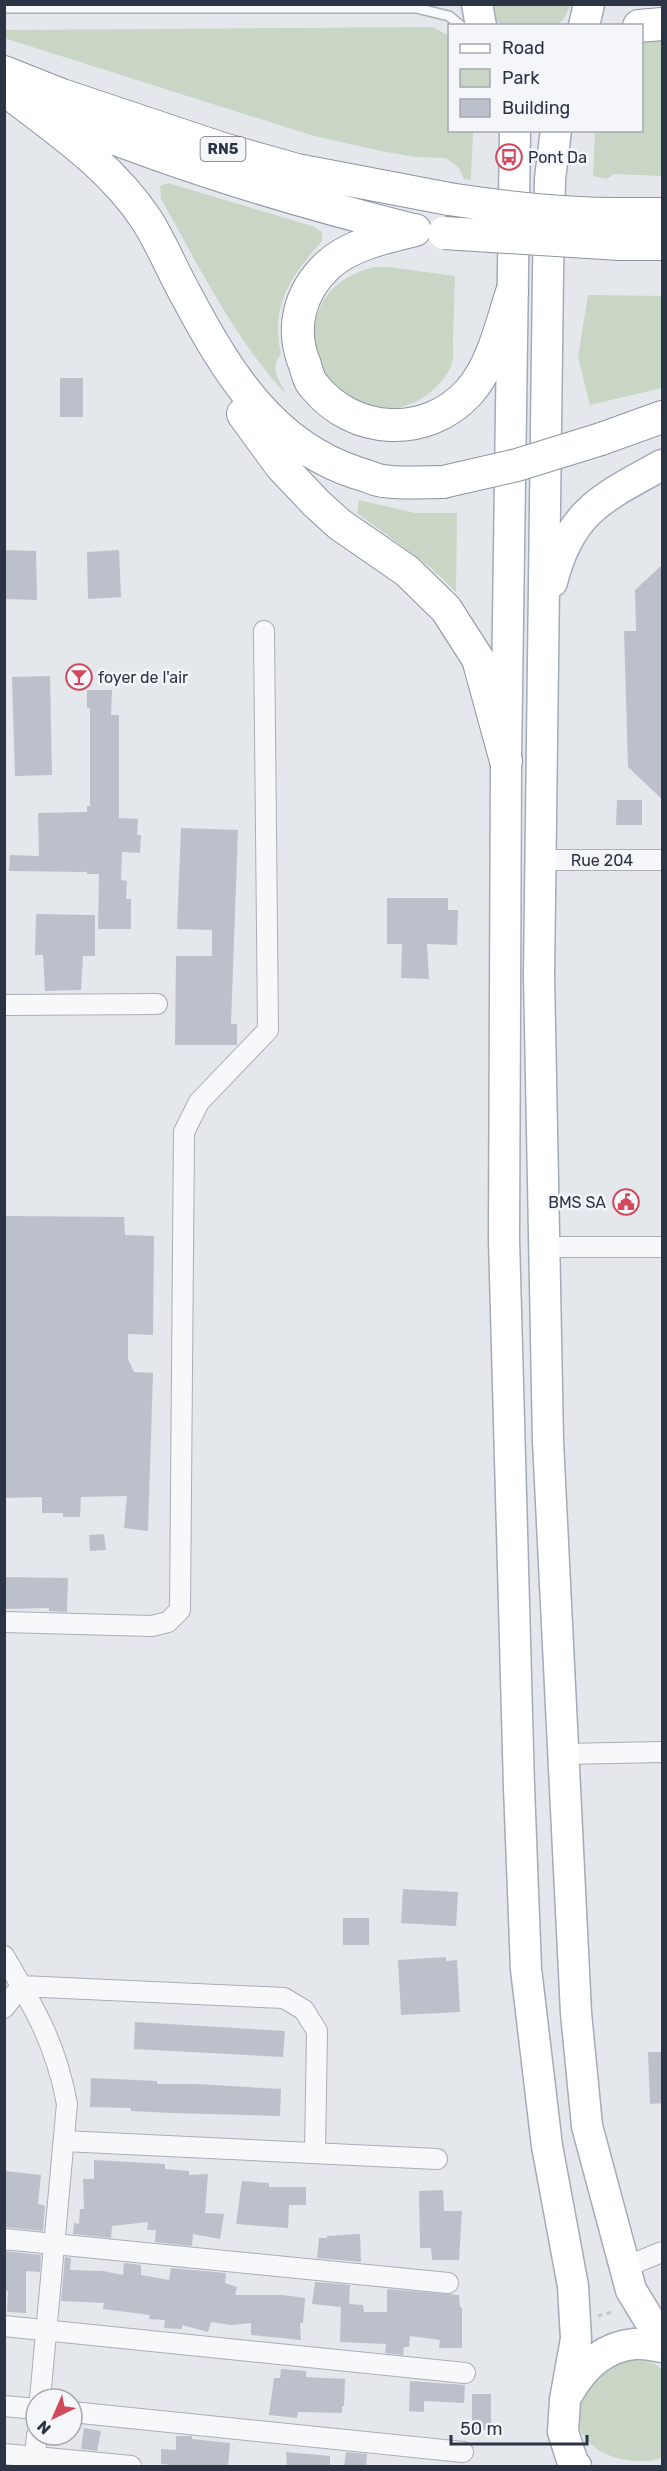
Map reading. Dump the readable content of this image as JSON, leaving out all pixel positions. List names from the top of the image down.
{
  "streets": {
    "highway": ["RN5"],
    "street": ["Rue 204"]
  },
  "places": {
    "bus stop": ["Pont Da"],
    "bar": ["foyer de l'air"],
    "public building": ["BMS SA"]
  },
  "legend": ["Road", "Park", "Building"],
  "scale_bar": "50 m",
  "north": "bottom left"
}
